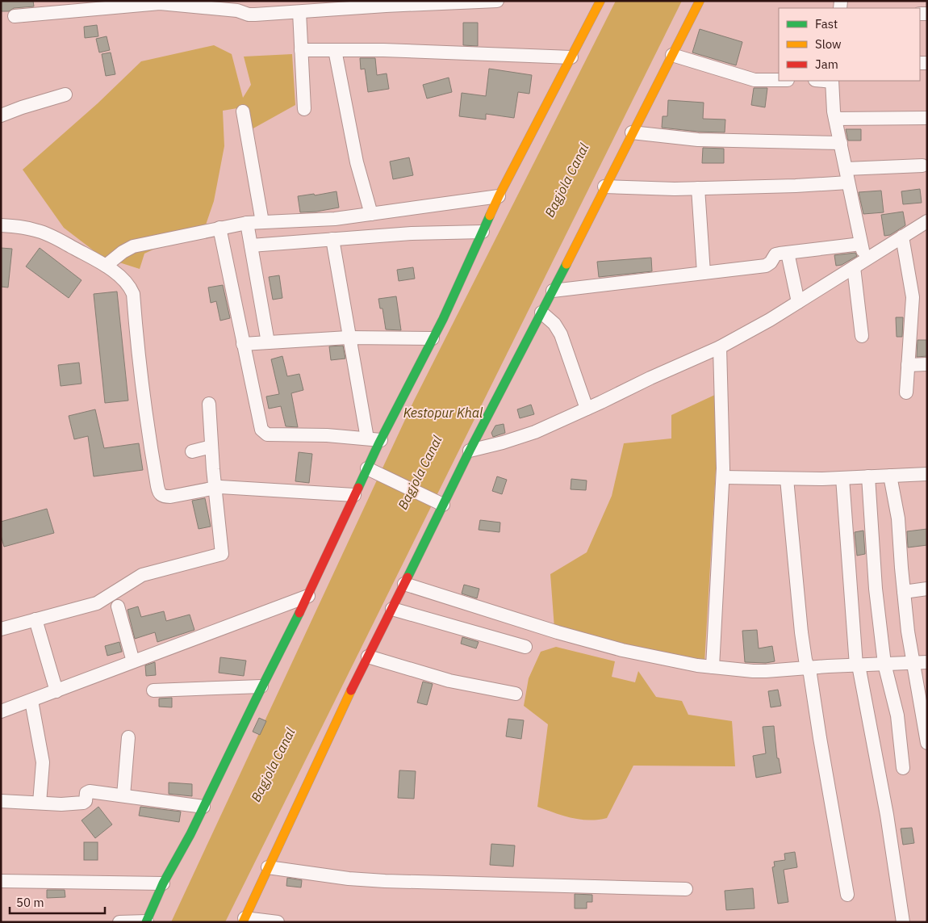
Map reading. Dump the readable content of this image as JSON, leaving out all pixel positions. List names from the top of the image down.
{
  "water": ["Bagjola Canal", "Kestopur Khal"],
  "legend": ["Fast", "Slow", "Jam"],
  "scale_bar": "50 m"
}
